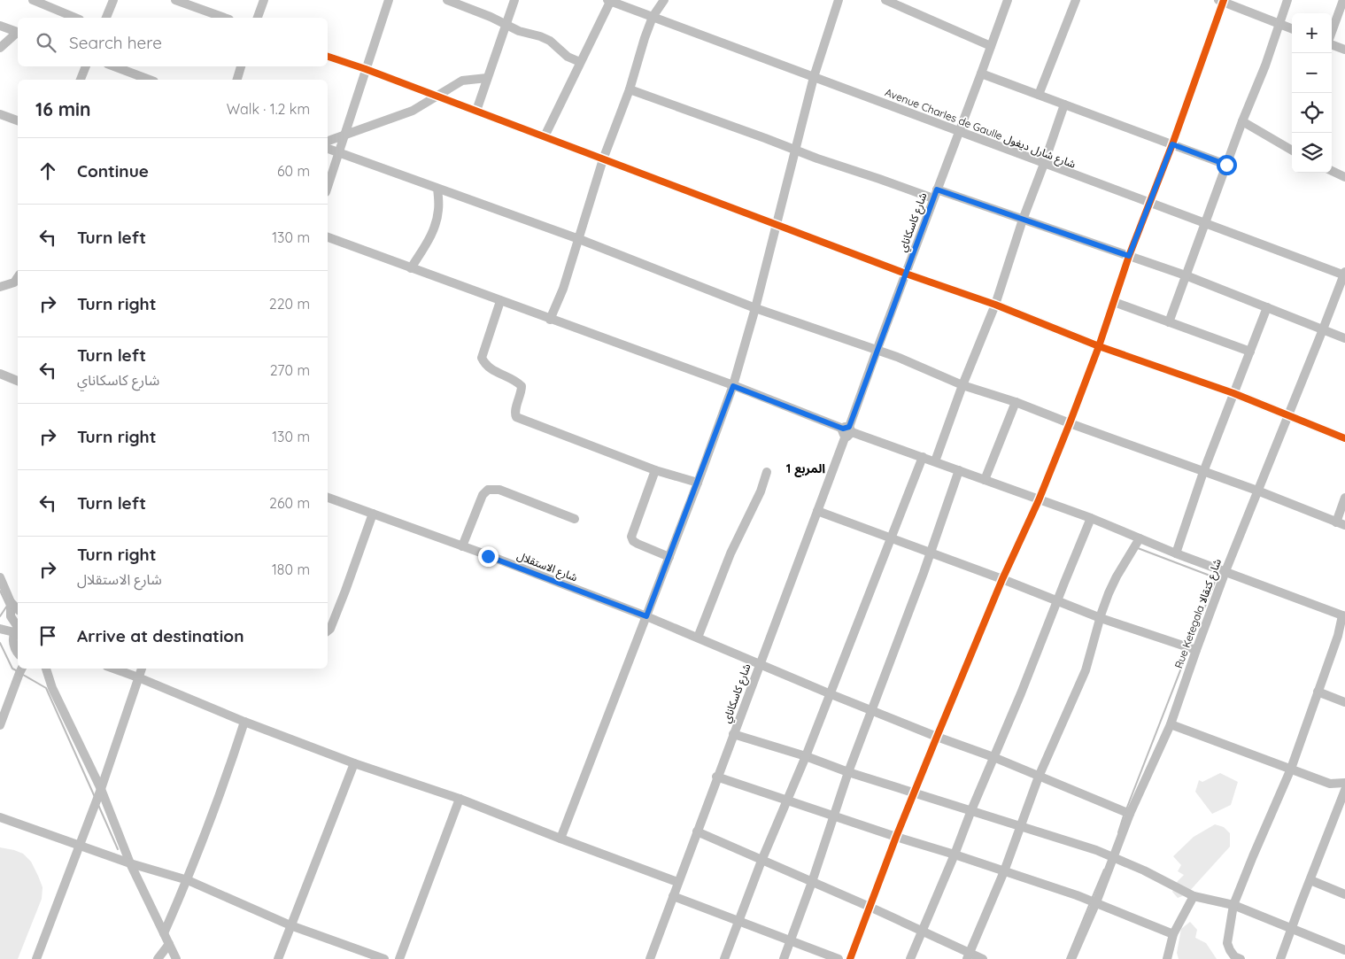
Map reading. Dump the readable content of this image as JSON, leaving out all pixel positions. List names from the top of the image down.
{
  "streets": {
    "street": [
      "Avenue Charles de Gaulle شارع شارل ديغول",
      "شارع كاسكاناي",
      "شارع الاستقلال",
      "Rue Ketegala شارع كتقالا"
    ]
  },
  "crossings": [
    ["Avenue Charles de Gaulle شارع شارل ديغول", "شارع كاسكاناي"],
    ["Avenue Charles de Gaulle شارع شارل ديغول", "Rue Ketegala شارع كتقالا"],
    ["شارع كاسكاناي", "شارع الاستقلال"],
    ["شارع الاستقلال", "Rue Ketegala شارع كتقالا"]
  ],
  "districts": ["المربع 1"],
  "page": {
    "map_buttons": ["+", "−"],
    "search": "Search here",
    "heading": ["16 min", "Walk · 1.2 km"],
    "list": [
      ["Continue", "60 m"],
      ["Turn left", "130 m"],
      ["Turn right", "220 m"],
      ["Turn left", "شارع كاسكاناي", "270 m"],
      ["Turn right", "130 m"],
      ["Turn left", "260 m"],
      ["Turn right", "شارع الاستقلال", "180 m"],
      "Arrive at destination"
    ]
  }
}
